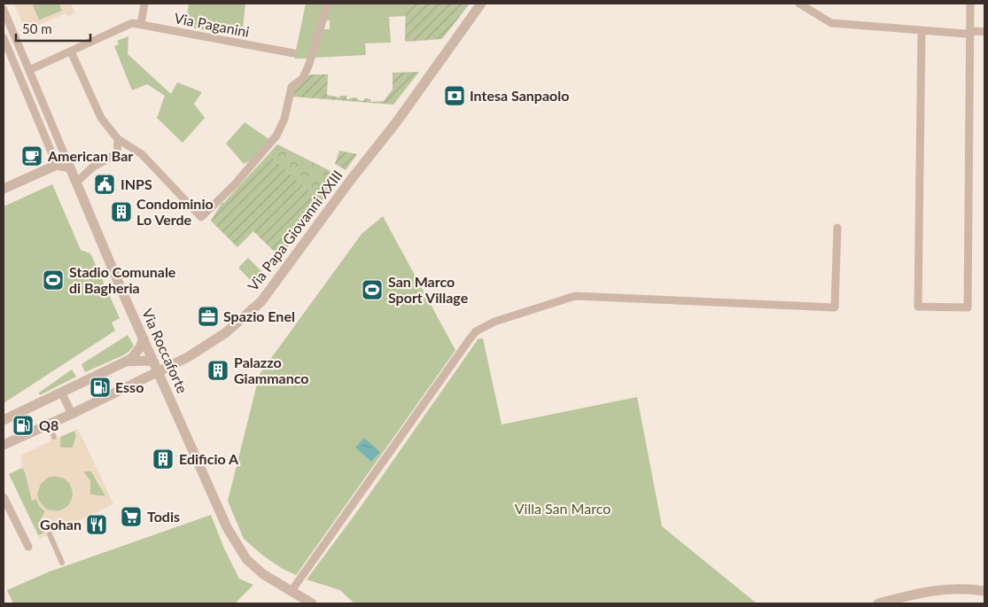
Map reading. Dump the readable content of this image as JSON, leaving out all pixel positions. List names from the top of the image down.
{
  "streets": {
    "street": ["Via Paganini", "Via Papa Giovanni XXIII", "Via Roccaforte"]
  },
  "crossings": [
    ["Via Paganini", "Via Roccaforte"],
    ["Via Papa Giovanni XXIII", "Via Roccaforte"]
  ],
  "parks": ["Villa San Marco"],
  "places": {
    "bank": ["Intesa Sanpaolo"],
    "cafe": ["American Bar"],
    "public building": ["INPS"],
    "building": ["Condominio Lo Verde", "Palazzo Giammanco", "Edificio A"],
    "sports": ["Stadio Comunale di Bagheria", "San Marco Sport Village"],
    "office": ["Spazio Enel"],
    "fuel station": ["Esso", "Q8"],
    "supermarket": ["Todis"],
    "restaurant": ["Gohan"]
  },
  "scale_bar": "50 m"
}
